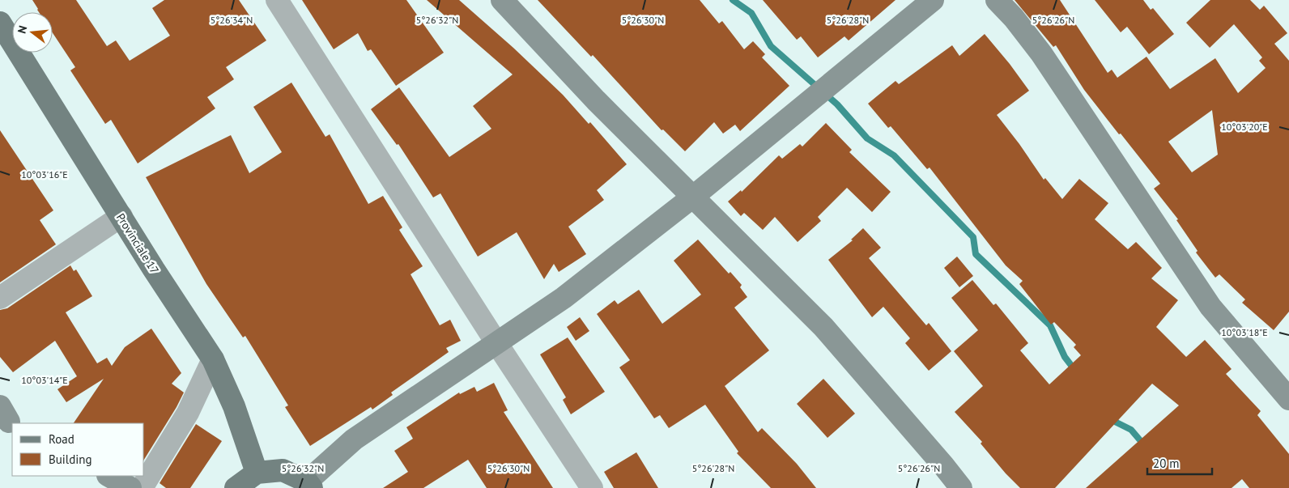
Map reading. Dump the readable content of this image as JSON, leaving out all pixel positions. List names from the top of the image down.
{
  "streets": {
    "main road": ["Provinciale 17"]
  },
  "legend": ["Road", "Building"],
  "scale_bar": "20 m",
  "north": "left",
  "coordinates": [
    "5°26'34\"N",
    "5°26'32\"N",
    "5°26'30\"N",
    "5°26'28\"N",
    "5°26'26\"N",
    "10°03'20\"E",
    "10°03'16\"E",
    "10°03'18\"E",
    "10°03'14\"E"
  ]
}
